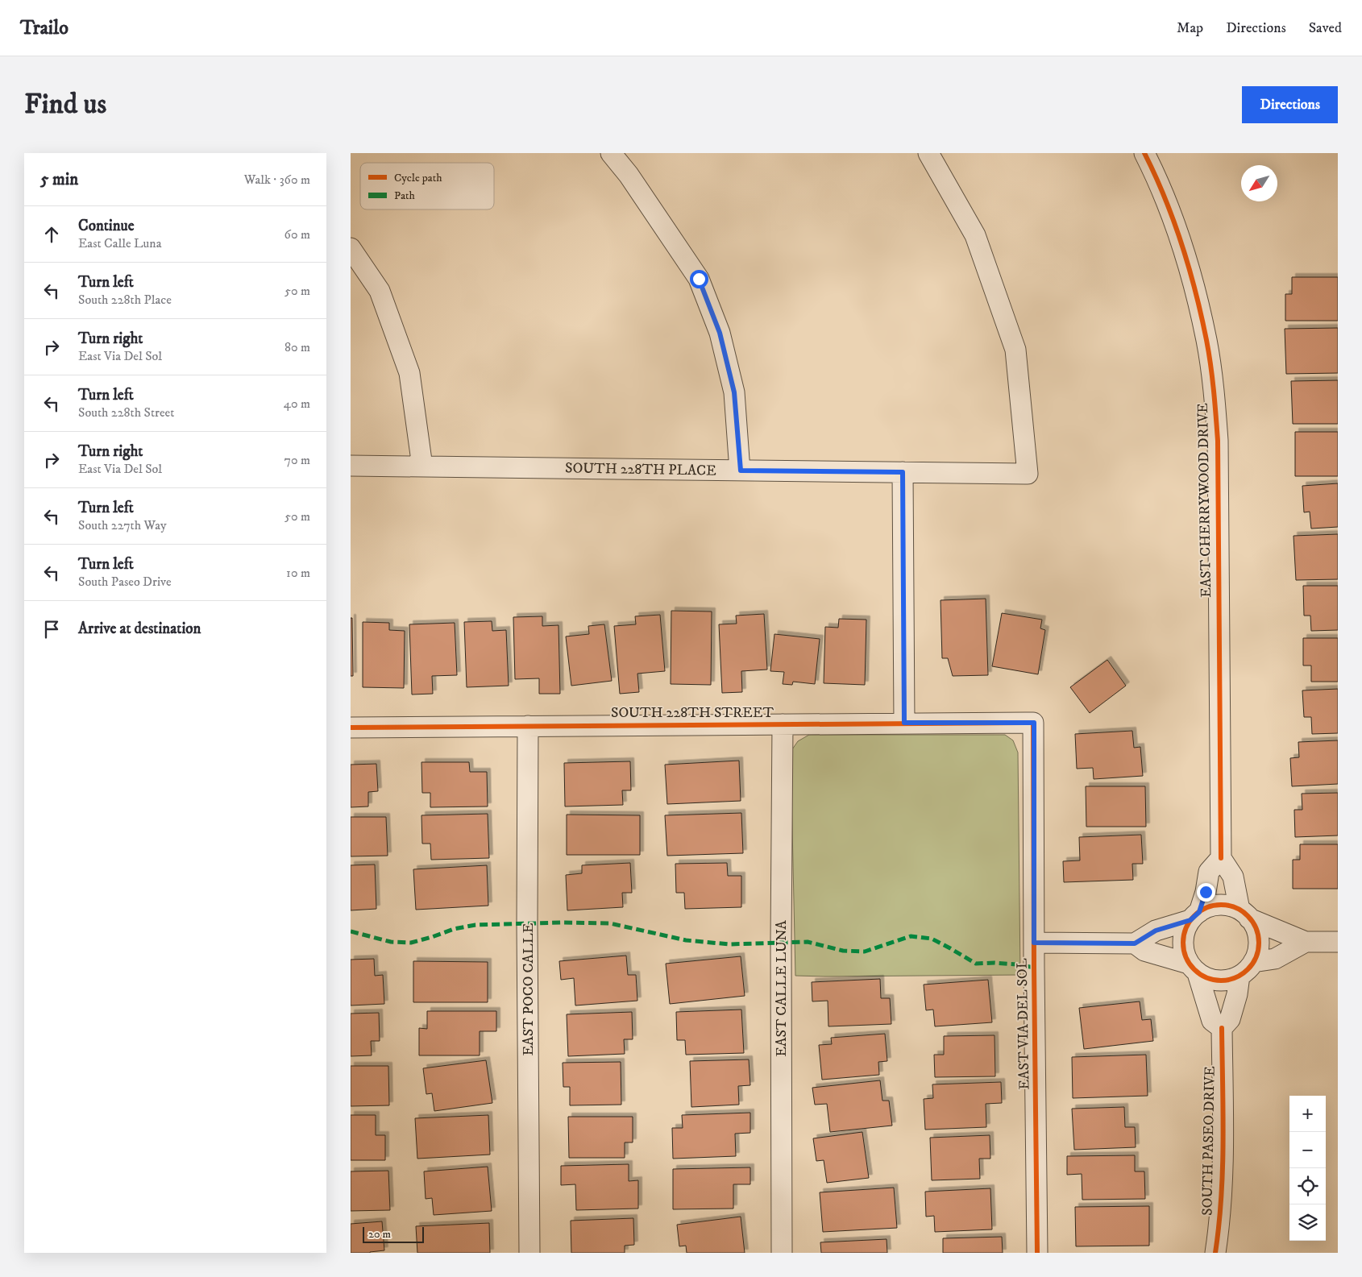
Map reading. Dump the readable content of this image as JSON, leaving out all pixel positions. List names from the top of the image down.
{
  "streets": {
    "street": [
      "SOUTH 228TH PLACE",
      "EAST CHERRYWOOD DRIVE",
      "SOUTH 228TH STREET",
      "EAST CALLE LUNA",
      "EAST POCO CALLE",
      "EAST VIA DEL SOL",
      "SOUTH PASEO DRIVE"
    ]
  },
  "crossings": [
    ["SOUTH 228TH STREET", "EAST CALLE LUNA"],
    ["SOUTH 228TH STREET", "EAST POCO CALLE"],
    ["SOUTH 228TH STREET", "EAST VIA DEL SOL"]
  ],
  "legend": ["Cycle path", "Path"],
  "scale_bar": "20 m",
  "north": "bottom left",
  "page": {
    "header": "Trailo",
    "nav": ["Map", "Directions", "Saved"],
    "buttons": "Directions",
    "title": "Find us",
    "heading": ["5 min", "Walk · 360 m"],
    "list": [
      ["Continue", "East Calle Luna", "60 m"],
      ["Turn left", "South 228th Place", "50 m"],
      ["Turn right", "East Via Del Sol", "80 m"],
      ["Turn left", "South 228th Street", "40 m"],
      ["Turn right", "East Via Del Sol", "70 m"],
      ["Turn left", "South 227th Way", "50 m"],
      ["Turn left", "South Paseo Drive", "10 m"],
      "Arrive at destination"
    ],
    "map_buttons": ["+", "−"],
    "scale": "20 m"
  }
}
